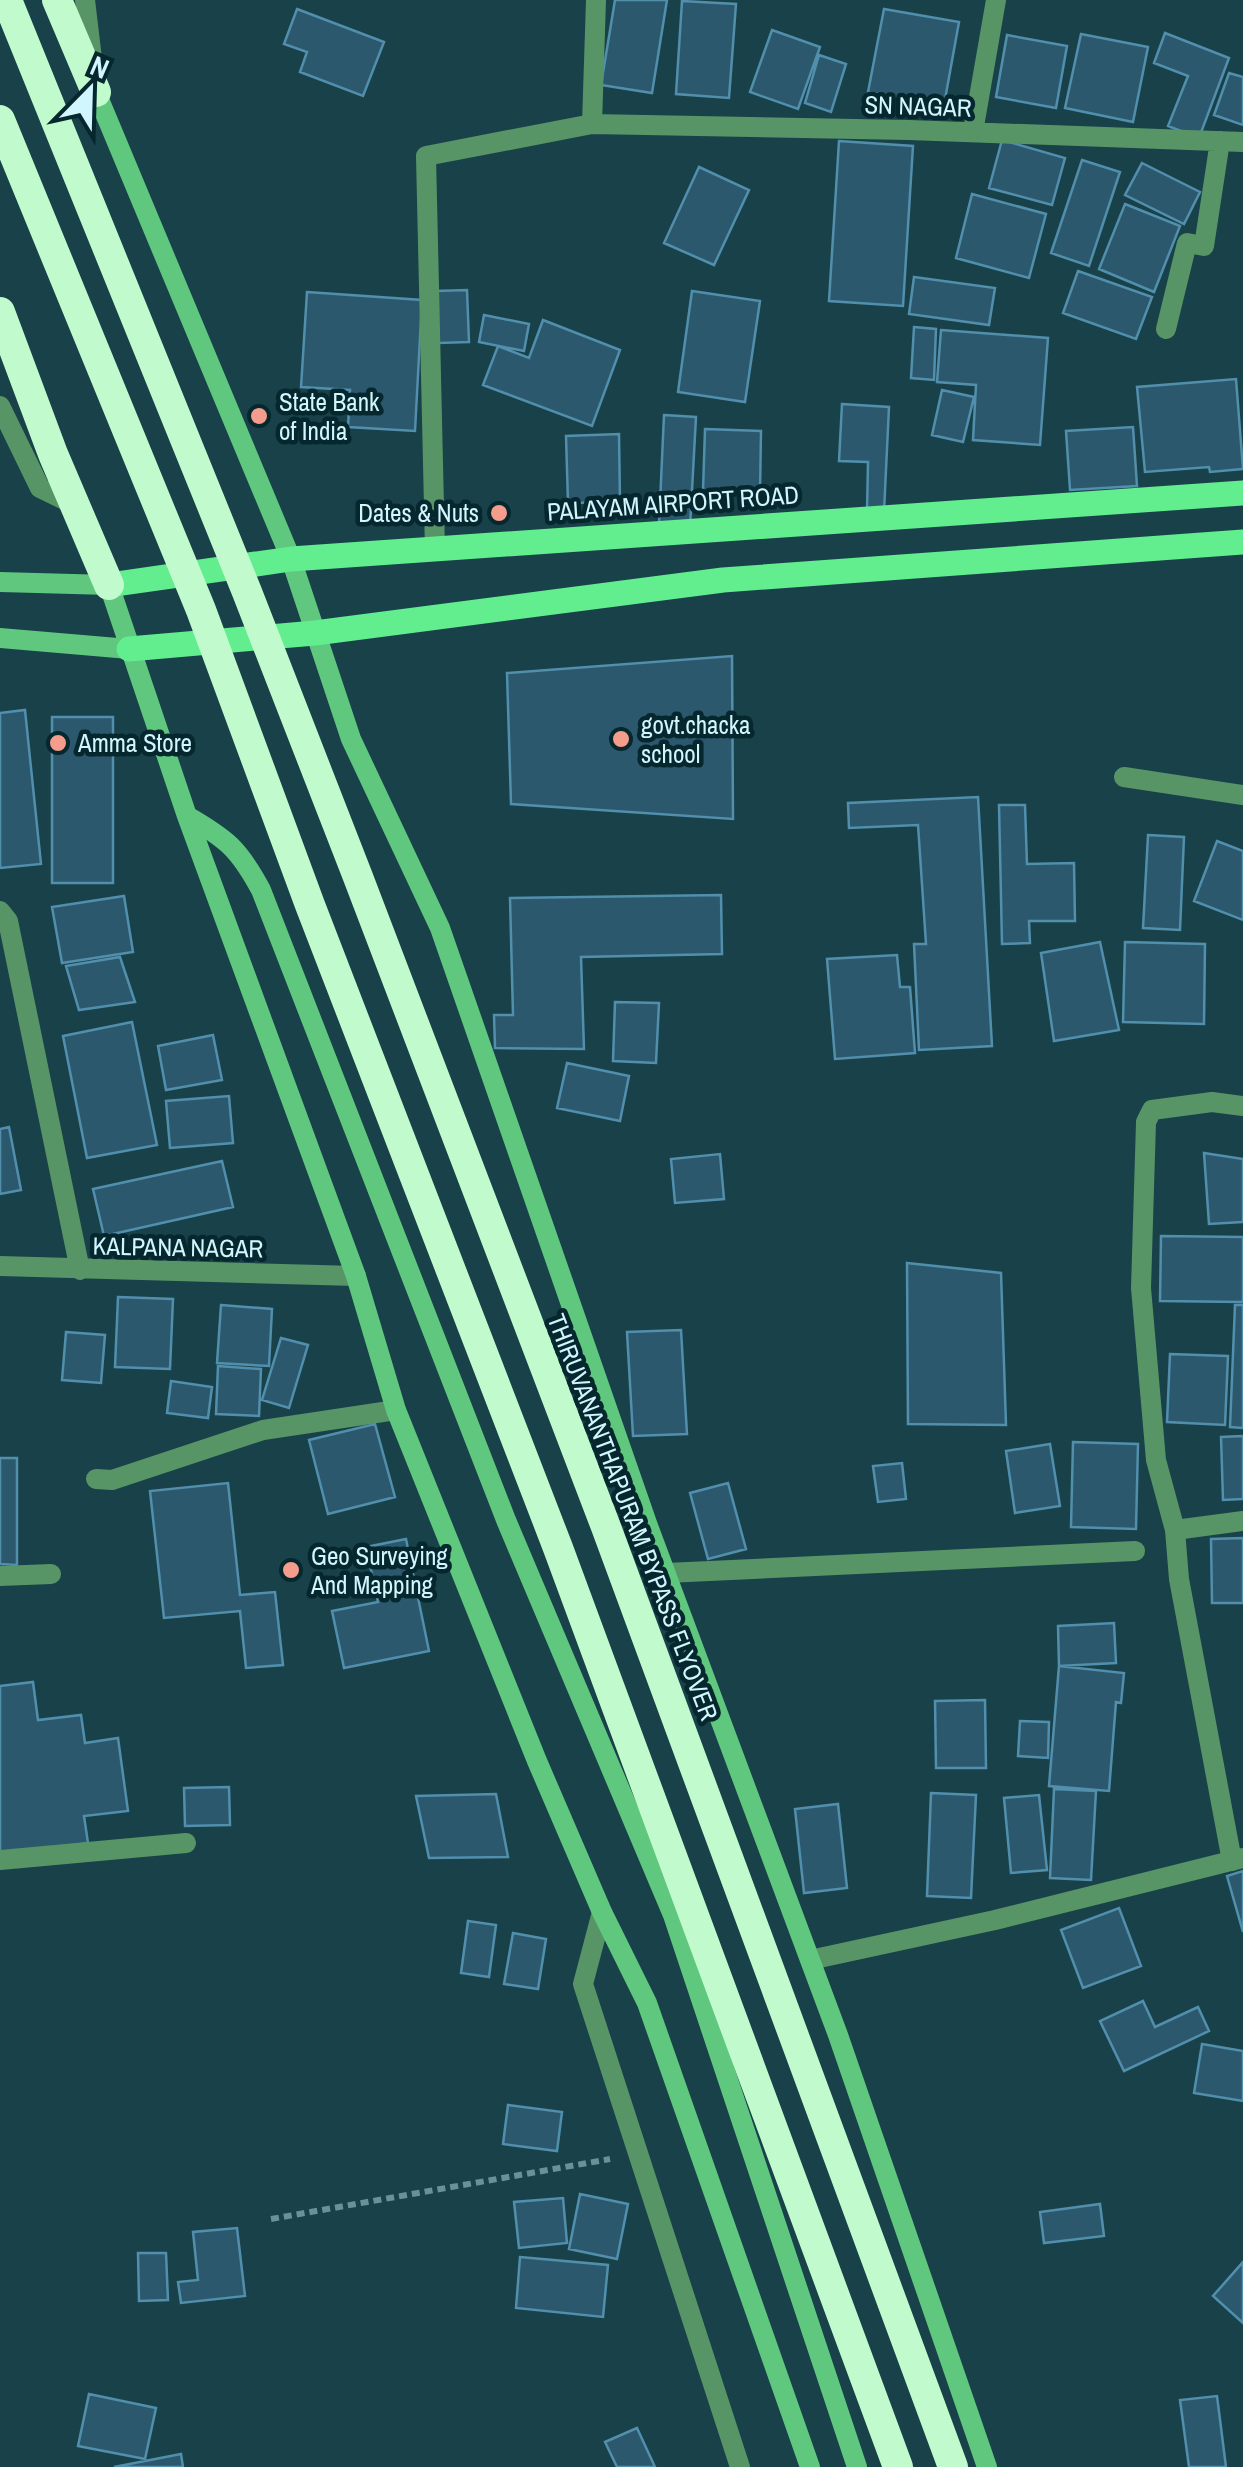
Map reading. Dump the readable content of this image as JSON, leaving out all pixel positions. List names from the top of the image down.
{
  "streets": {
    "highway": ["THIRUVANANTHAPURAM BYPASS FLYOVER"],
    "main road": ["PALAYAM AIRPORT ROAD"],
    "street": ["SN NAGAR", "KALPANA NAGAR"]
  },
  "crossings": [
    ["SN NAGAR", "PALAYAM AIRPORT ROAD"]
  ],
  "places": [
    "State Bank of India",
    "Dates & Nuts",
    "govt.chacka school",
    "Amma Store",
    "Geo Surveying And Mapping"
  ],
  "north": "top right"
}
